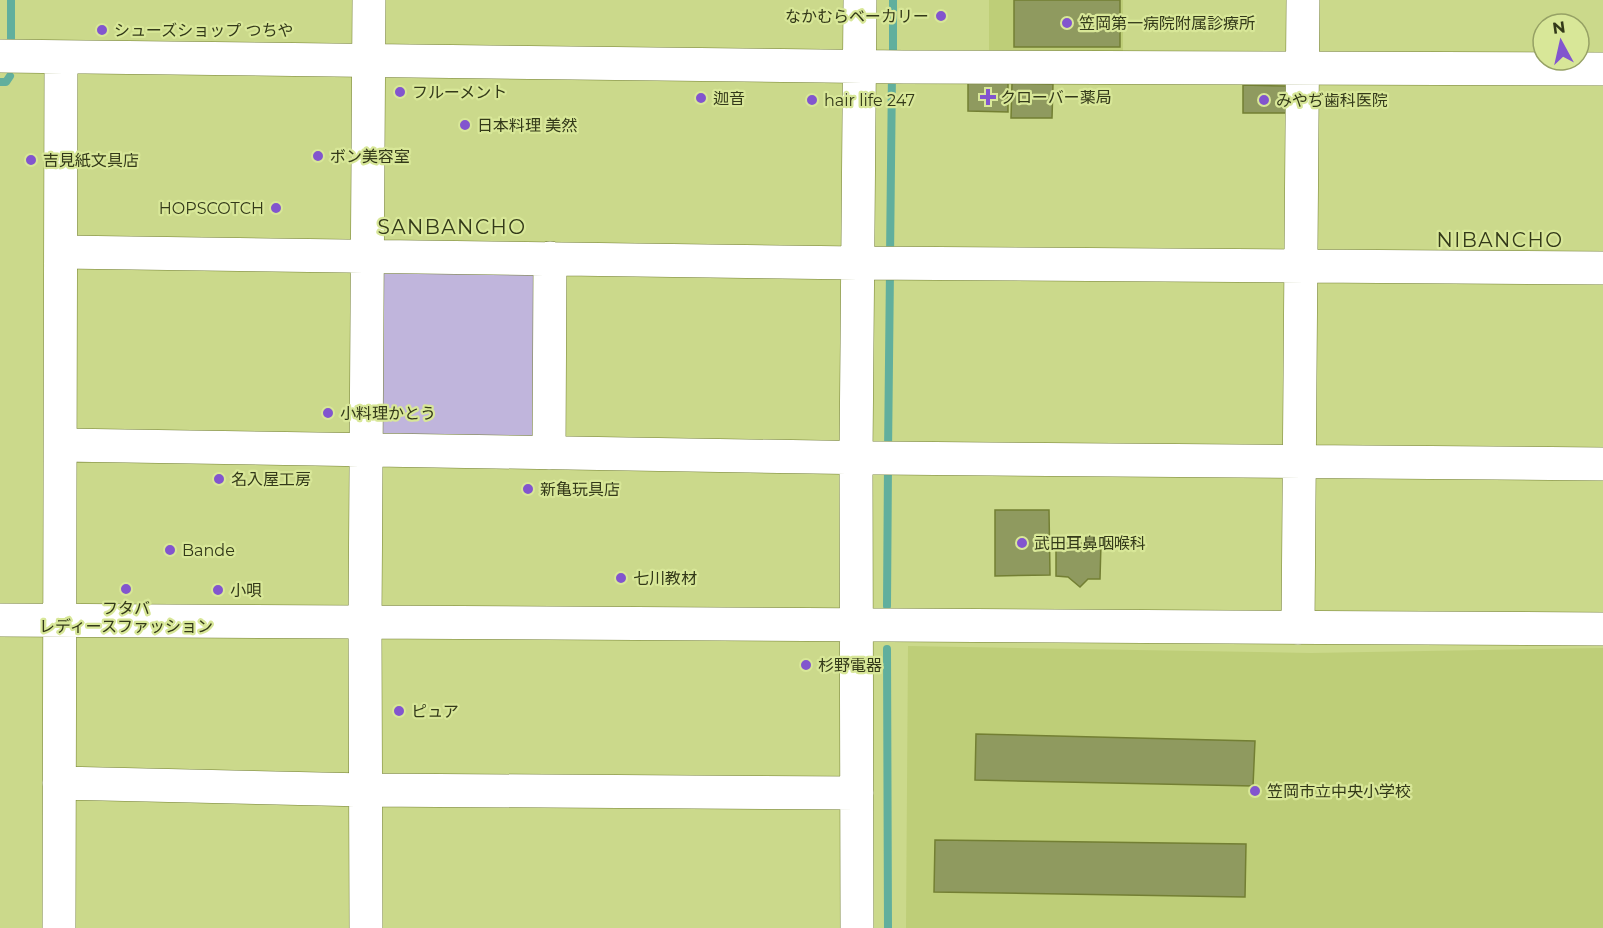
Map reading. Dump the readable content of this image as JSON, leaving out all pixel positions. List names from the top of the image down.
{
  "districts": ["SANBANCHO", "NIBANCHO"],
  "places": {
    "other": [
      "なかむらベーカリー",
      "笠岡第一病院附属診療所",
      "シューズショップ つちや",
      "フルーメント",
      "迦音",
      "hair life 247",
      "みやぢ歯科医院",
      "日本料理 美然",
      "ボン美容室",
      "吉見紙文具店",
      "HOPSCOTCH",
      "小料理かとう",
      "名入屋工房",
      "新亀玩具店",
      "武田耳鼻咽喉科",
      "Bande",
      "七川教材",
      "フタバ レディースファッション",
      "小唄",
      "杉野電器",
      "ピュア",
      "笠岡市立中央小学校"
    ],
    "health": ["クローバー薬局"]
  },
  "north": "top"
}
